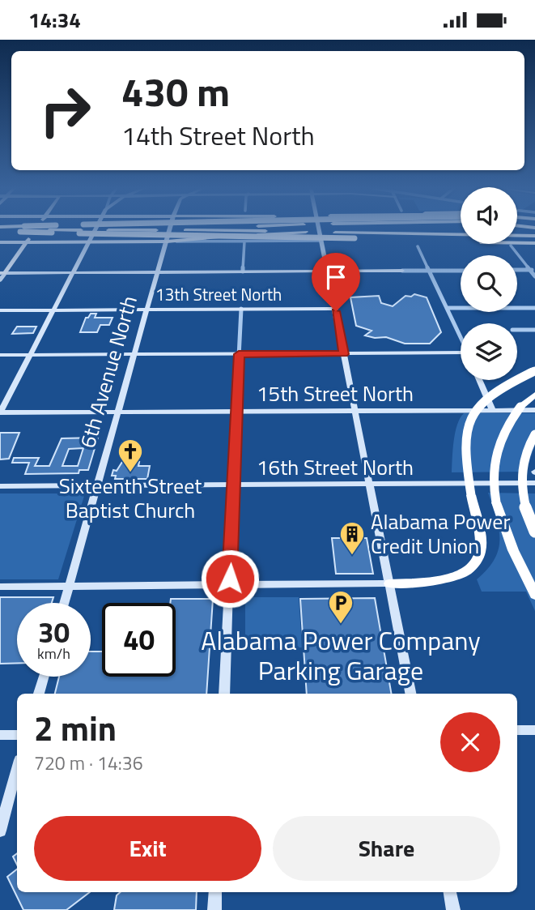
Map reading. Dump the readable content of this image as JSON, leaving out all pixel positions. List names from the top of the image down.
{
  "streets": {
    "street": [
      "13th Street North",
      "6th Avenue North",
      "15th Street North",
      "16th Street North"
    ]
  },
  "crossings": [
    ["13th Street North", "6th Avenue North"],
    ["6th Avenue North", "15th Street North"],
    ["6th Avenue North", "16th Street North"]
  ],
  "places": {
    "church": ["Sixteenth Street Baptist Church"],
    "building": ["Alabama Power Credit Union"],
    "parking": ["Alabama Power Company Parking Garage"]
  },
  "page": {
    "status": "14:34",
    "turn": ["430 m", "14th Street North"],
    "speed": "30 km/h",
    "limit": "40",
    "heading": ["2 min", "720 m · 14:36"],
    "buttons": ["Exit", "Share"]
  }
}
